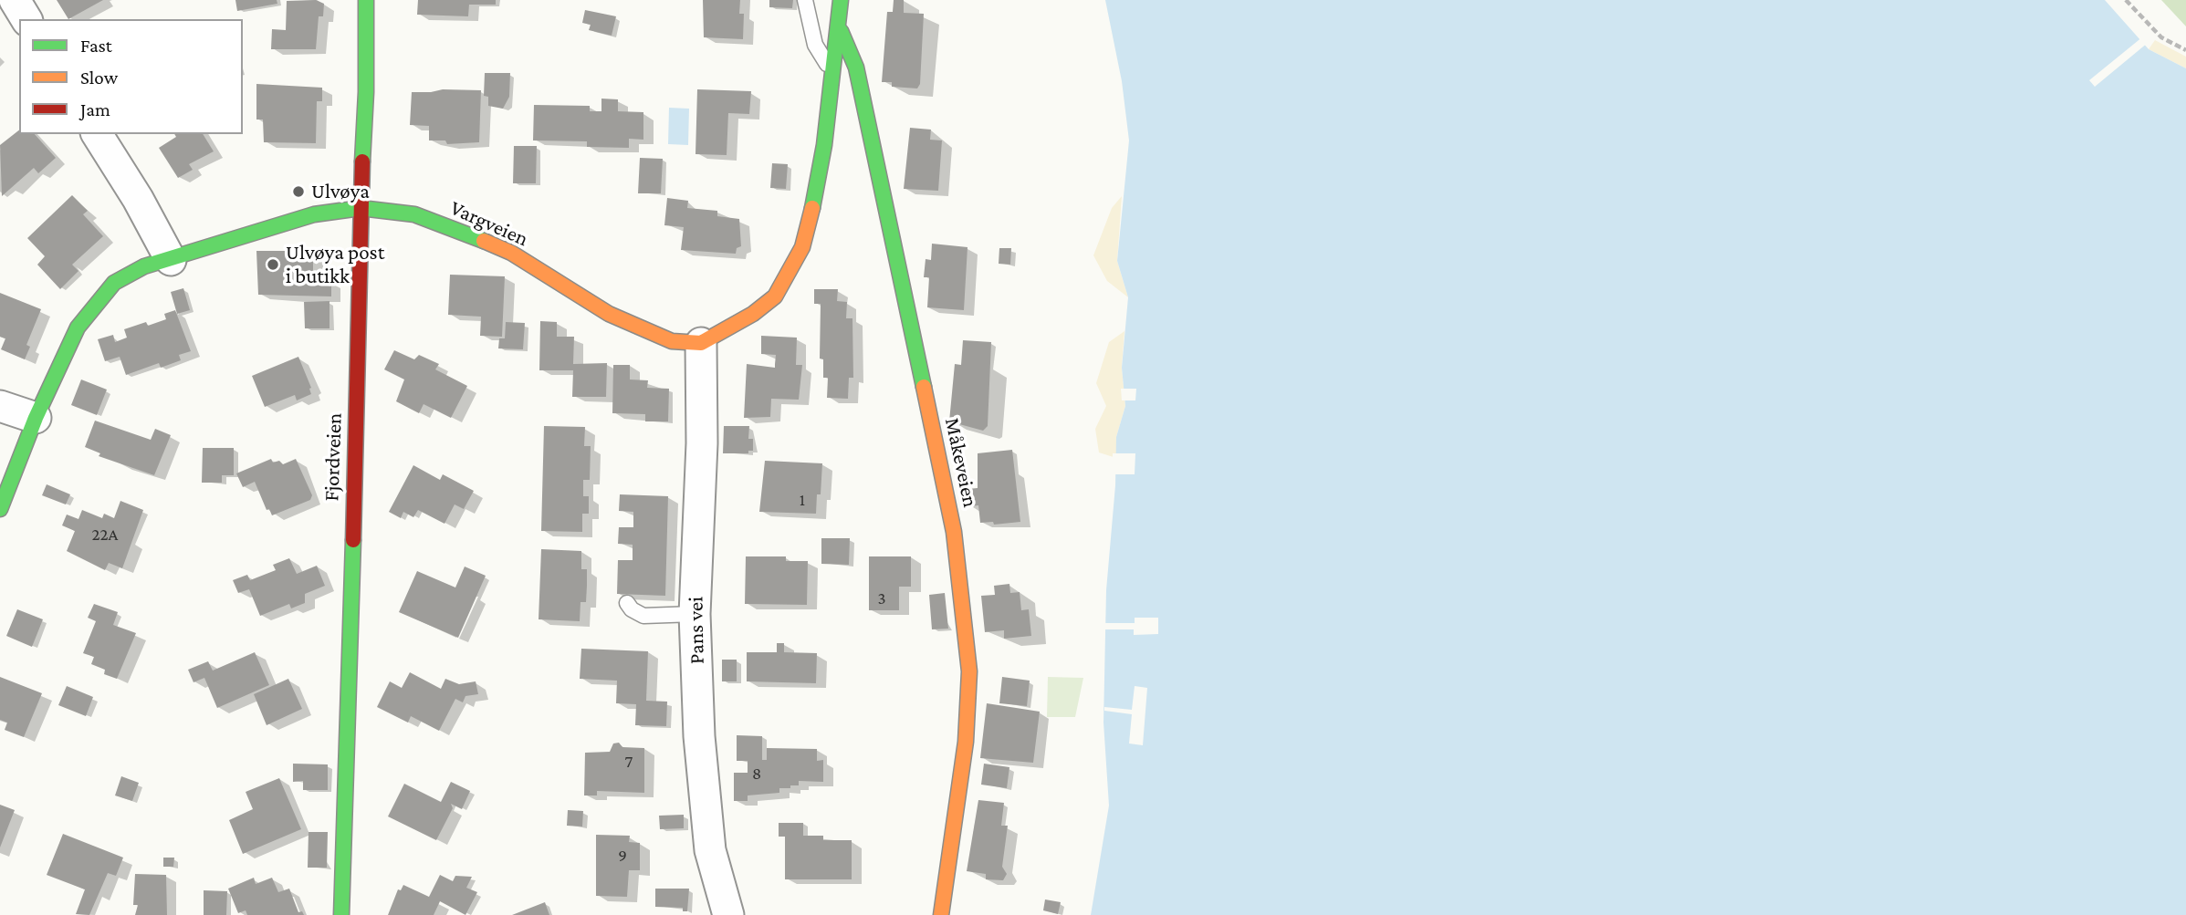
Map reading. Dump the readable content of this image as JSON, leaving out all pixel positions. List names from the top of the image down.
{
  "streets": {
    "street": [
      "Vargveien",
      "Fjordveien",
      "Måkeveien",
      "Pans vei"
    ]
  },
  "crossings": [
    ["Vargveien", "Fjordveien"],
    ["Vargveien", "Pans vei"]
  ],
  "places": ["Ulvøya", "Ulvøya post i butikk"],
  "house_numbers": [
    "1",
    "22A",
    "3",
    "7",
    "8",
    "9"
  ],
  "legend": ["Fast", "Slow", "Jam"]
}
